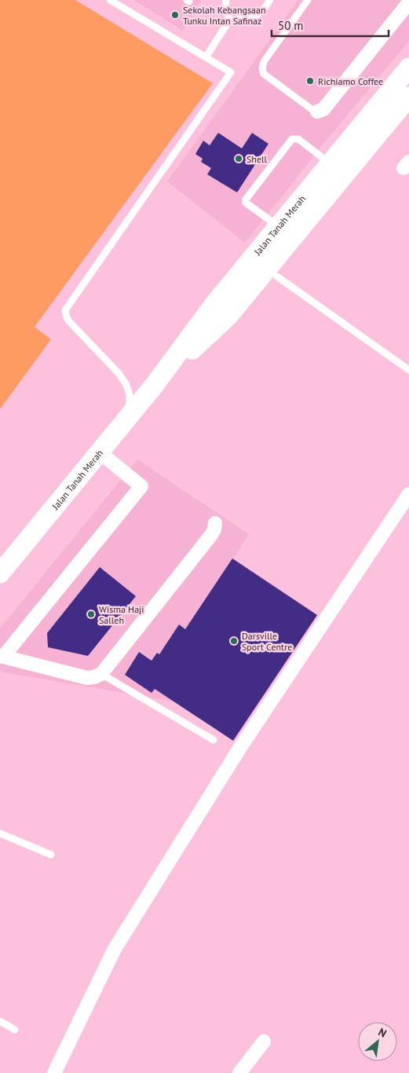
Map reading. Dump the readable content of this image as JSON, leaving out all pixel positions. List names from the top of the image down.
{
  "streets": {
    "main road": ["Jalan Tanah Merah"]
  },
  "places": [
    "Sekolah Kebangsaan Tunku Intan Safinaz",
    "Richiamo Coffee",
    "Shell",
    "Wisma Haji Salleh",
    "Darsville Sport Centre"
  ],
  "scale_bar": "50 m",
  "north": "top right"
}
